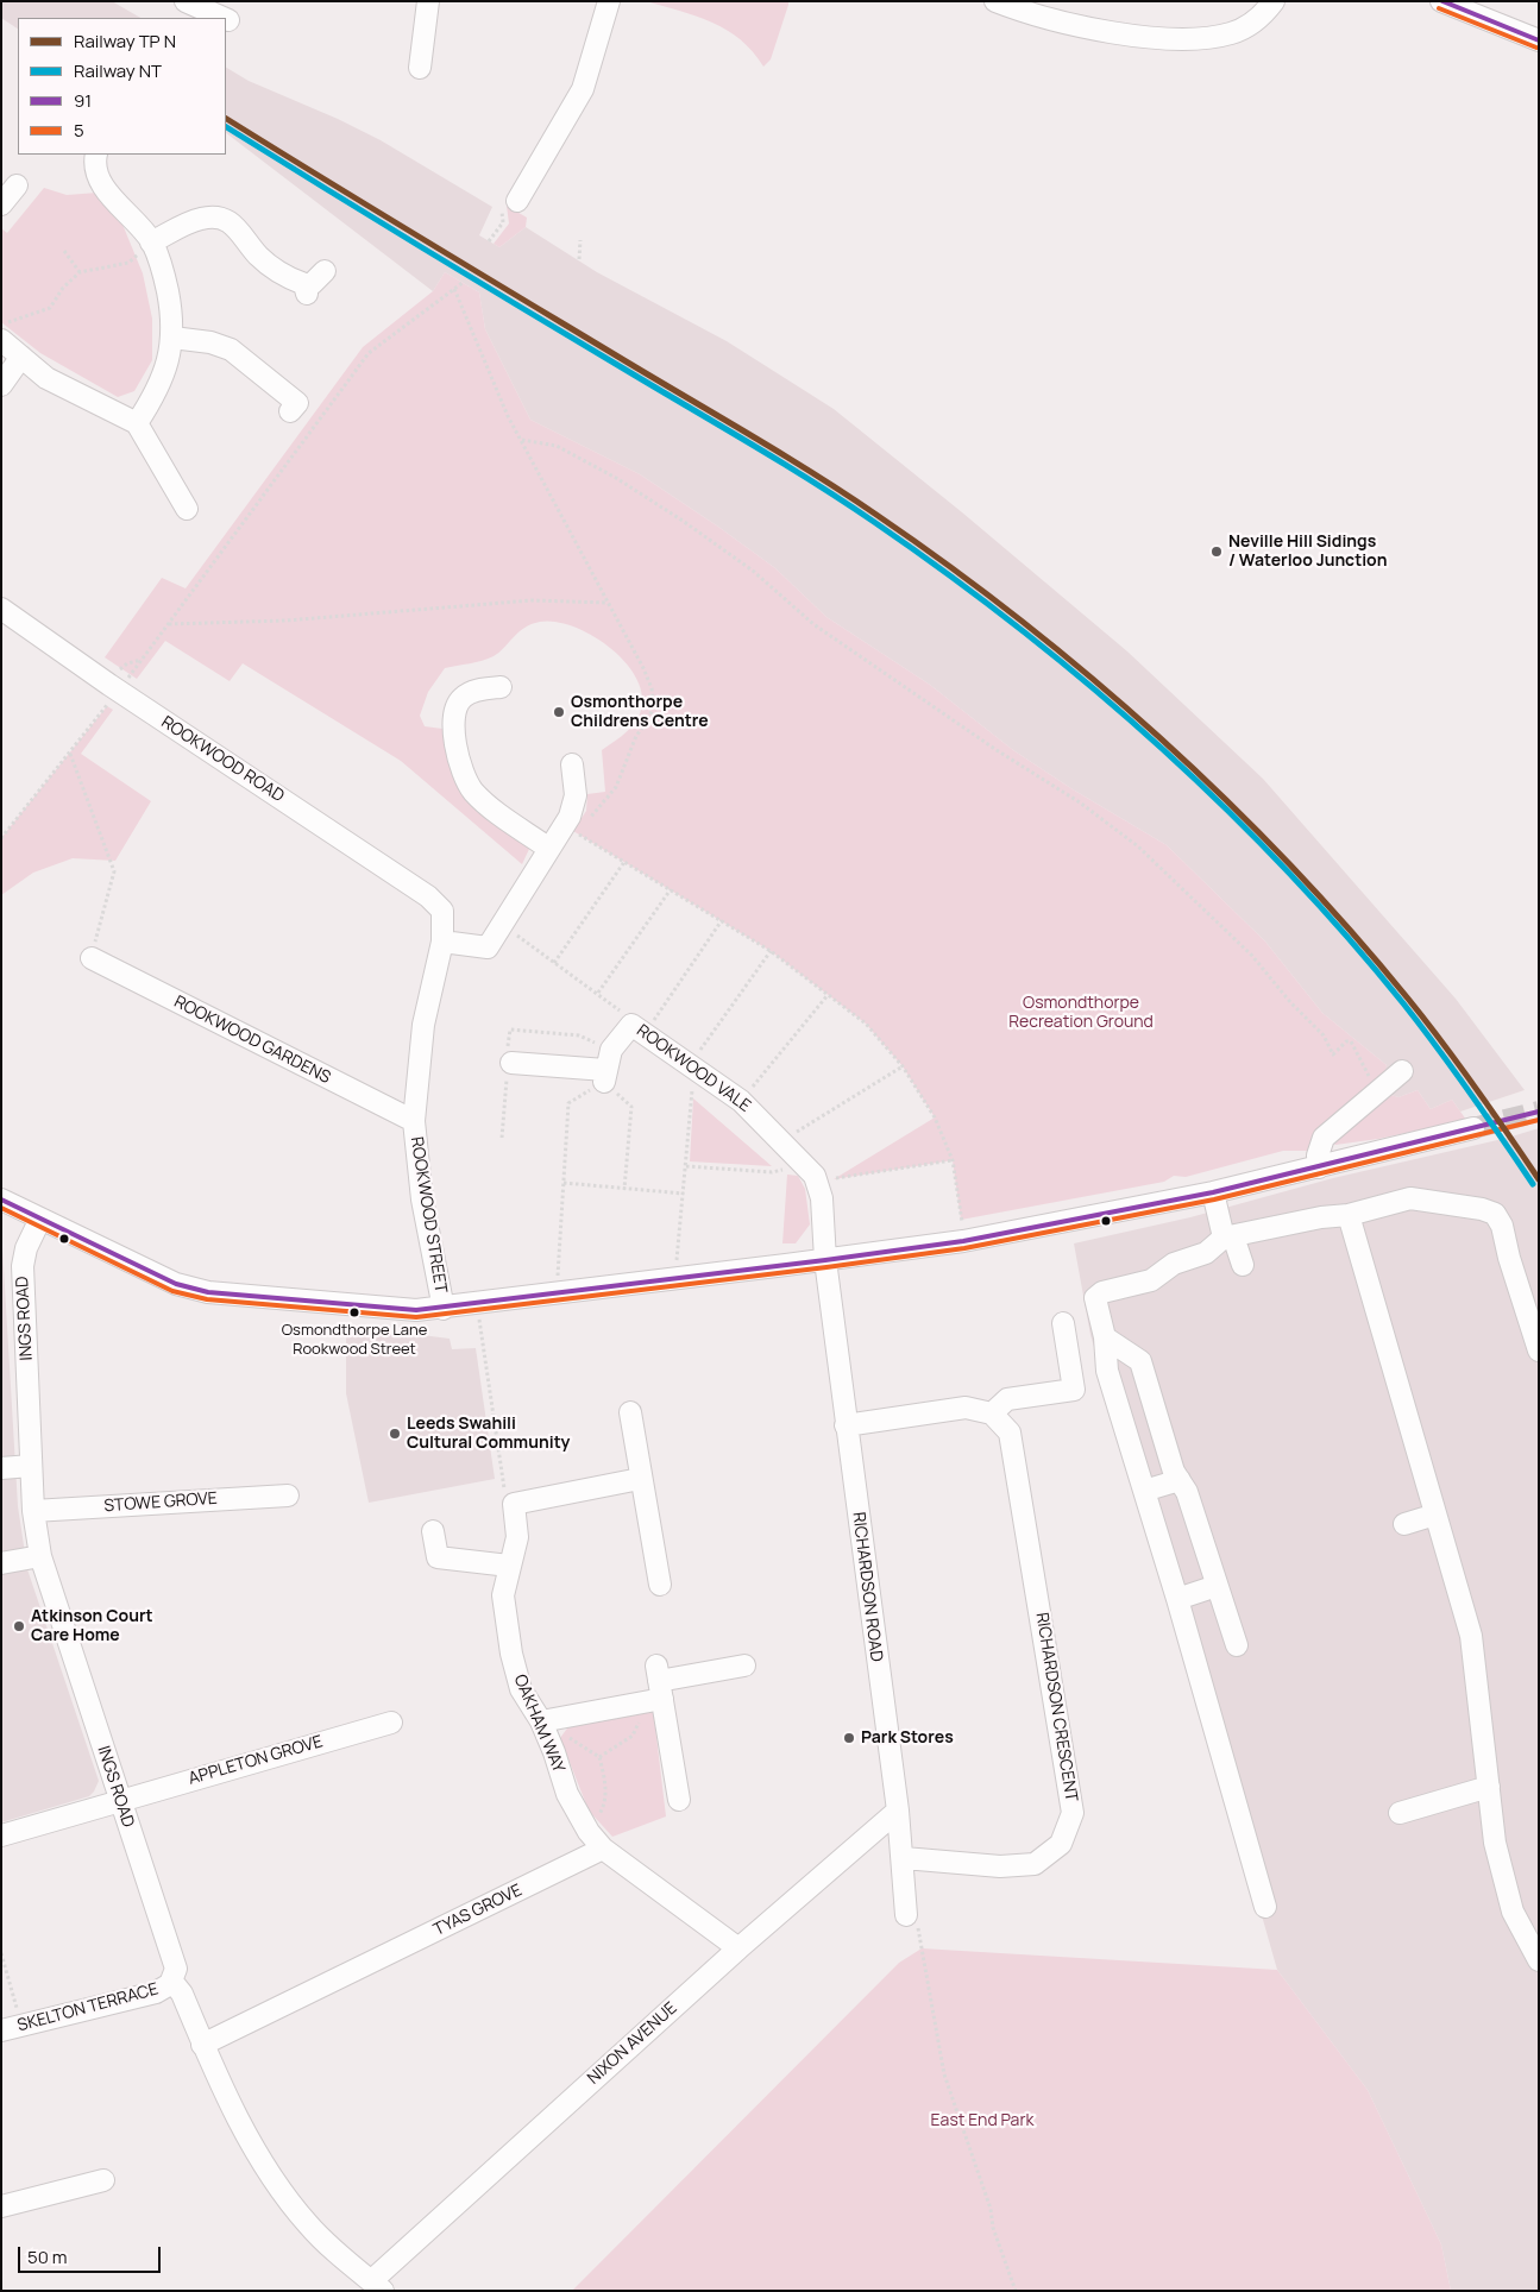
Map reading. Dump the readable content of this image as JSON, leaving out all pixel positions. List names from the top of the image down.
{
  "streets": {
    "street": [
      "ROOKWOOD ROAD",
      "ROOKWOOD GARDENS",
      "ROOKWOOD VALE",
      "ROOKWOOD STREET",
      "INGS ROAD",
      "STOWE GROVE",
      "RICHARDSON ROAD",
      "RICHARDSON CRESCENT",
      "OAKHAM WAY",
      "APPLETON GROVE",
      "TYAS GROVE",
      "SKELTON TERRACE",
      "NIXON AVENUE"
    ]
  },
  "crossings": [
    ["ROOKWOOD ROAD", "ROOKWOOD STREET"],
    ["ROOKWOOD GARDENS", "ROOKWOOD STREET"],
    ["INGS ROAD", "STOWE GROVE"],
    ["INGS ROAD", "APPLETON GROVE"],
    ["INGS ROAD", "TYAS GROVE"],
    ["INGS ROAD", "SKELTON TERRACE"],
    ["INGS ROAD", "NIXON AVENUE"],
    ["RICHARDSON ROAD", "RICHARDSON CRESCENT"],
    ["RICHARDSON ROAD", "NIXON AVENUE"],
    ["OAKHAM WAY", "TYAS GROVE"]
  ],
  "parks": ["Osmondthorpe Recreation Ground", "East End Park"],
  "places": [
    "Neville Hill Sidings / Waterloo Junction",
    "Osmonthorpe Childrens Centre",
    "Osmondthorpe Lane Rookwood Street",
    "Leeds Swahili Cultural Community",
    "Atkinson Court Care Home",
    "Park Stores"
  ],
  "lines": ["transit line 91", "transit line 5", "rail line NT"],
  "legend": [
    "Railway TP N",
    "Railway NT",
    "91",
    "5"
  ],
  "scale_bar": "50 m"
}
